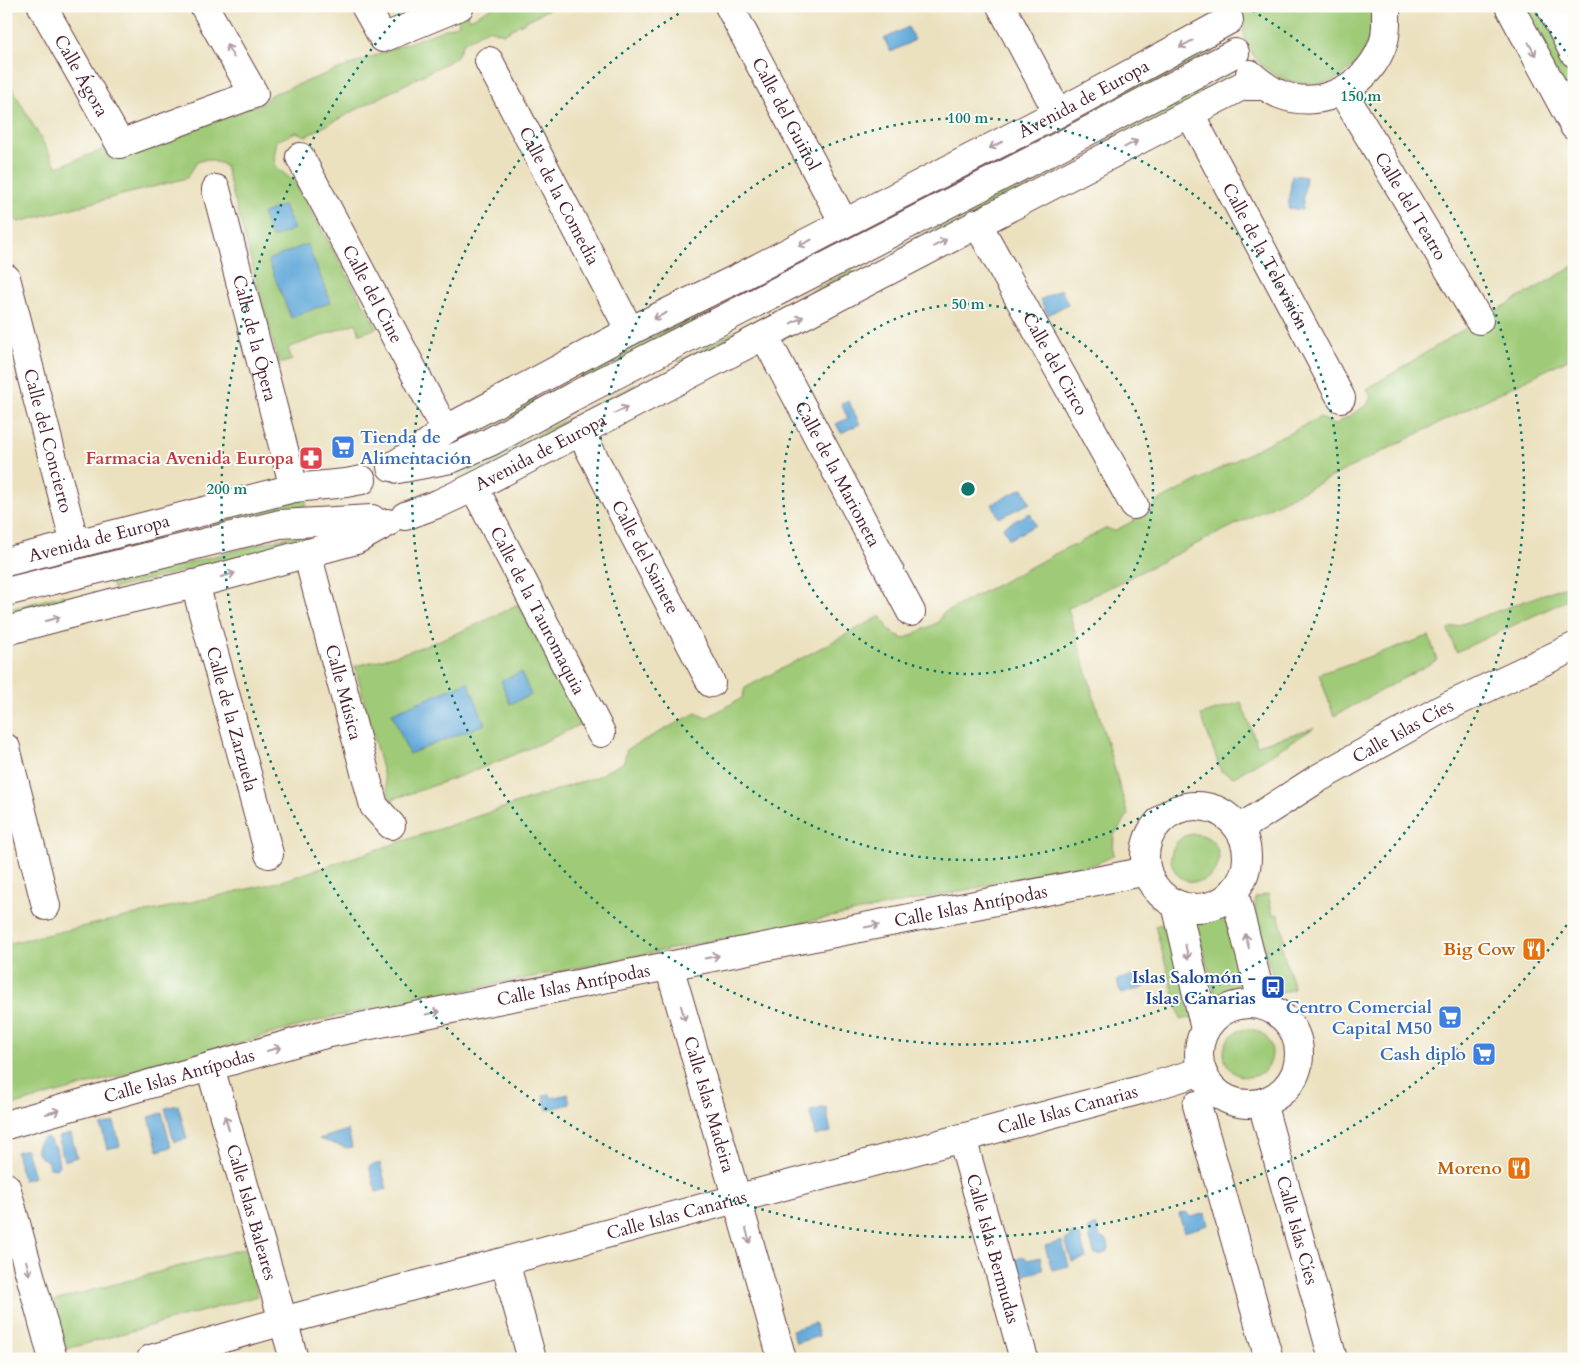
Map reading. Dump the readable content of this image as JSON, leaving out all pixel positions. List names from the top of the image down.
{
  "streets": {
    "street": [
      "Calle Ágora",
      "Avenida de Europa",
      "Calle del Guiñol",
      "Calle de la Comedia",
      "Calle del Teatro",
      "Calle de la Televisión",
      "Calle del Cine",
      "Calle de la Ópera",
      "Calle del Circo",
      "Calle del Concierto",
      "Calle de la Marioneta",
      "Calle del Sainete",
      "Calle de la Tauromaquia",
      "Calle Música",
      "Calle de la Zarzuela",
      "Calle Islas Cíes",
      "Calle Islas Antípodas",
      "Calle Islas Madeira",
      "Calle Islas Canarias",
      "Calle Islas Baleares",
      "Calle Islas Bermudas"
    ]
  },
  "crossings": [
    ["Avenida de Europa", "Calle del Guiñol"],
    ["Avenida de Europa", "Calle de la Comedia"],
    ["Avenida de Europa", "Calle de la Televisión"],
    ["Avenida de Europa", "Calle del Cine"],
    ["Avenida de Europa", "Calle de la Ópera"],
    ["Avenida de Europa", "Calle del Circo"],
    ["Avenida de Europa", "Calle del Concierto"],
    ["Avenida de Europa", "Calle de la Marioneta"],
    ["Avenida de Europa", "Calle del Sainete"],
    ["Avenida de Europa", "Calle de la Tauromaquia"],
    ["Avenida de Europa", "Calle Música"],
    ["Avenida de Europa", "Calle de la Zarzuela"],
    ["Calle Islas Cíes", "Calle Islas Antípodas"],
    ["Calle Islas Cíes", "Calle Islas Canarias"],
    ["Calle Islas Antípodas", "Calle Islas Madeira"],
    ["Calle Islas Antípodas", "Calle Islas Baleares"],
    ["Calle Islas Madeira", "Calle Islas Canarias"],
    ["Calle Islas Canarias", "Calle Islas Baleares"],
    ["Calle Islas Canarias", "Calle Islas Bermudas"]
  ],
  "one_way": ["Calle Islas Antípodas", "Calle Islas Madeira"],
  "places": {
    "supermarket": ["Tienda de Alimentación", "Centro Comercial Capital M50", "Cash diplo"],
    "pharmacy": ["Farmacia Avenida Europa"],
    "restaurant": ["Big Cow", "Moreno"],
    "bus stop": ["Islas Salomón - Islas Canarias"]
  },
  "rings": [
    "150 m",
    "100 m",
    "50 m",
    "200 m"
  ]
}
